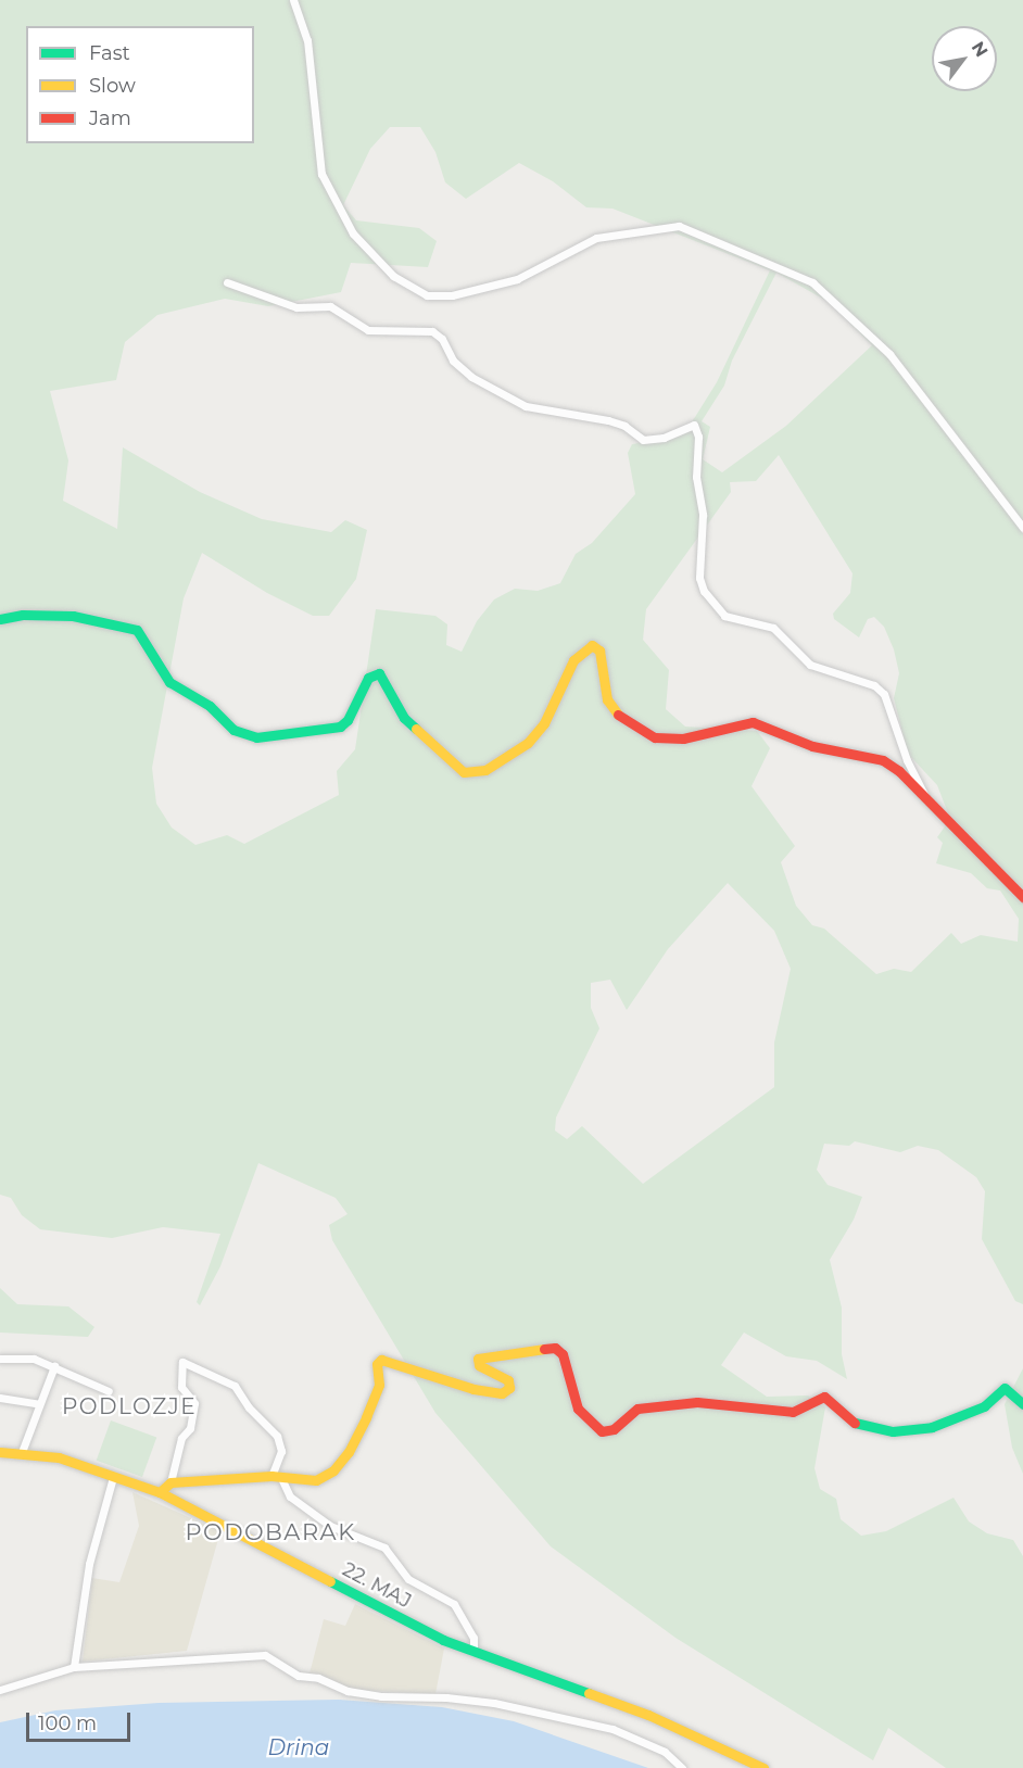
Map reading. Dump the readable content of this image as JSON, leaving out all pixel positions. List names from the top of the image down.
{
  "streets": {
    "main road": ["22. MAJ"]
  },
  "districts": ["PODLOZJE", "PODOBARAK"],
  "water": ["Drina"],
  "legend": ["Fast", "Slow", "Jam"],
  "scale_bar": "100 m",
  "north": "top right"
}
